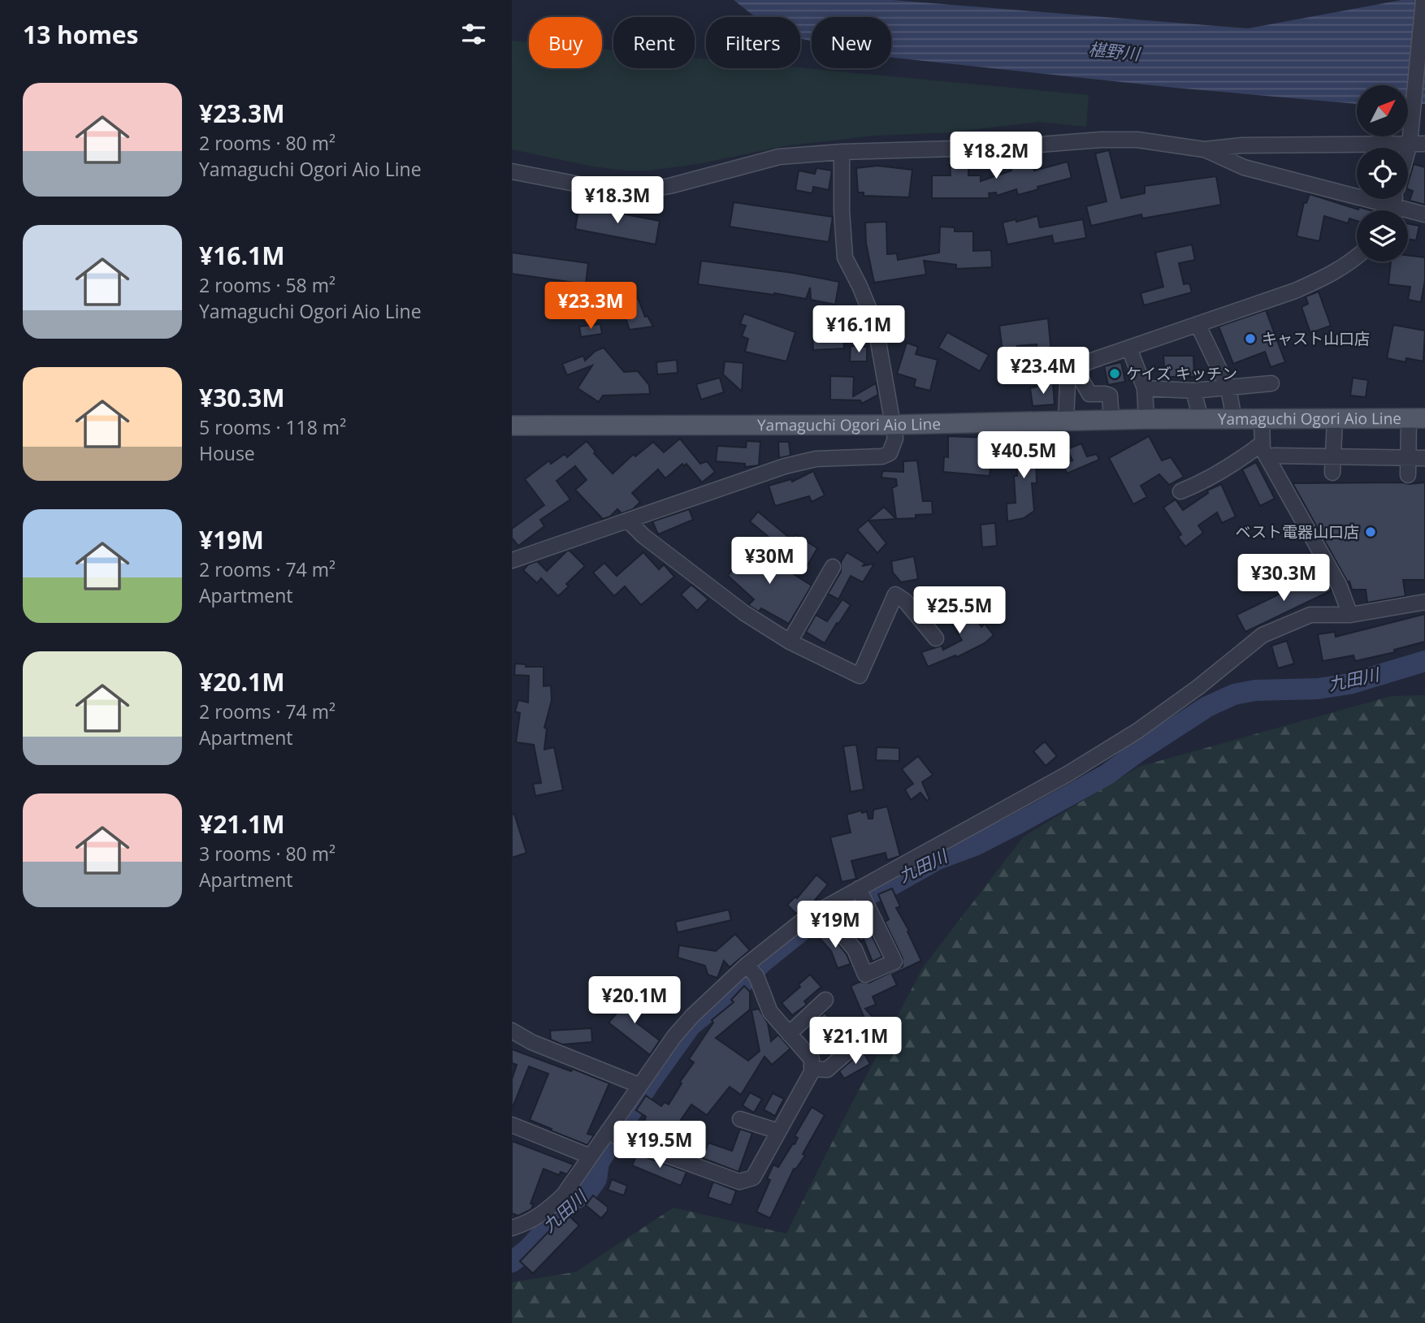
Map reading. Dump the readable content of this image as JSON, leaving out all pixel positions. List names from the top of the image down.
{
  "streets": {
    "main road": ["Yamaguchi Ogori Aio Line"]
  },
  "water": ["椹野川", "九田川"],
  "places": ["キャスト山口店", "ケイズ キッチン", "ベスト電器山口店"],
  "north": "top right",
  "page": {
    "heading": "13 homes",
    "chip": [
      "Buy",
      "Rent",
      "Filters",
      "New"
    ],
    "list": [
      {
        "name": "¥23.3M",
        "note": "2 rooms · 80 m² · Yamaguchi Ogori Aio Line"
      },
      {
        "name": "¥16.1M",
        "note": "2 rooms · 58 m² · Yamaguchi Ogori Aio Line"
      },
      {
        "name": "¥30.3M",
        "note": "5 rooms · 118 m² · House"
      },
      {
        "name": "¥19M",
        "note": "2 rooms · 74 m² · Apartment"
      },
      {
        "name": "¥20.1M",
        "note": "2 rooms · 74 m² · Apartment"
      },
      {
        "name": "¥21.1M",
        "note": "3 rooms · 80 m² · Apartment"
      }
    ],
    "price": [
      "¥18.2M",
      "¥18.3M",
      "¥23.3M",
      "¥16.1M",
      "¥23.4M",
      "¥40.5M",
      "¥30M",
      "¥30.3M",
      "¥25.5M",
      "¥19M",
      "¥20.1M",
      "¥21.1M",
      "¥19.5M"
    ]
  }
}
